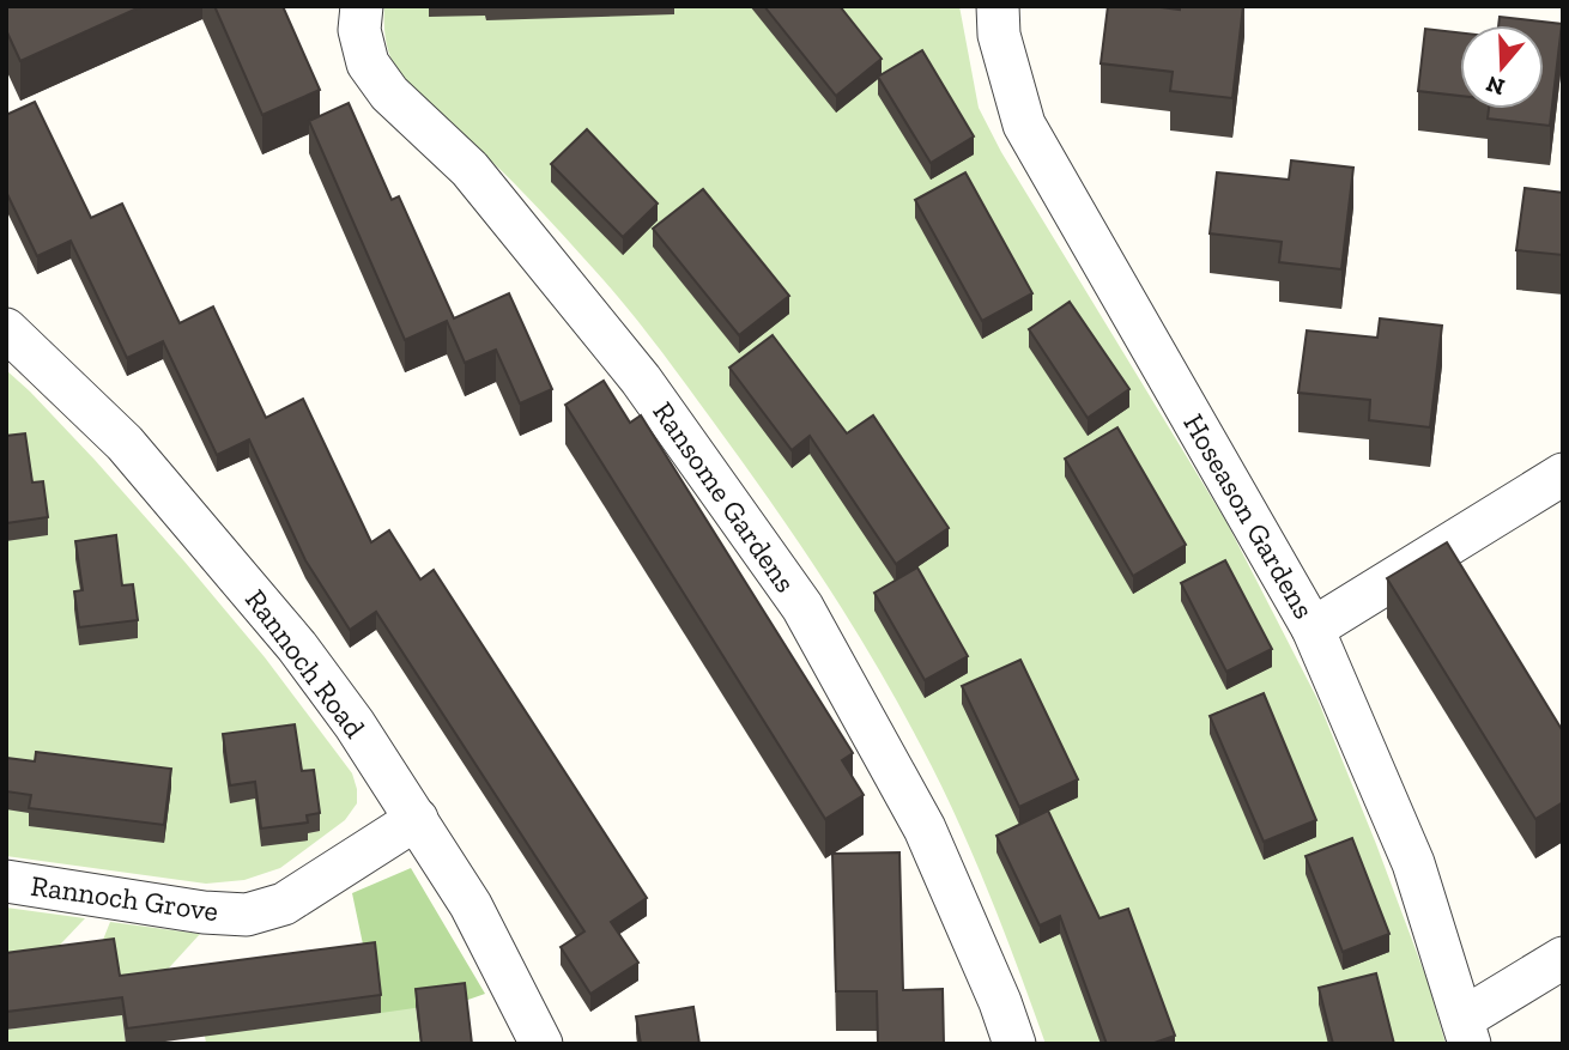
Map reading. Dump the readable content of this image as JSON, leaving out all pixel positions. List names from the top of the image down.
{
  "streets": {
    "street": [
      "Ransome Gardens",
      "Hoseason Gardens",
      "Rannoch Road",
      "Rannoch Grove"
    ]
  },
  "crossings": [
    ["Rannoch Road", "Rannoch Grove"]
  ],
  "north": "bottom"
}
